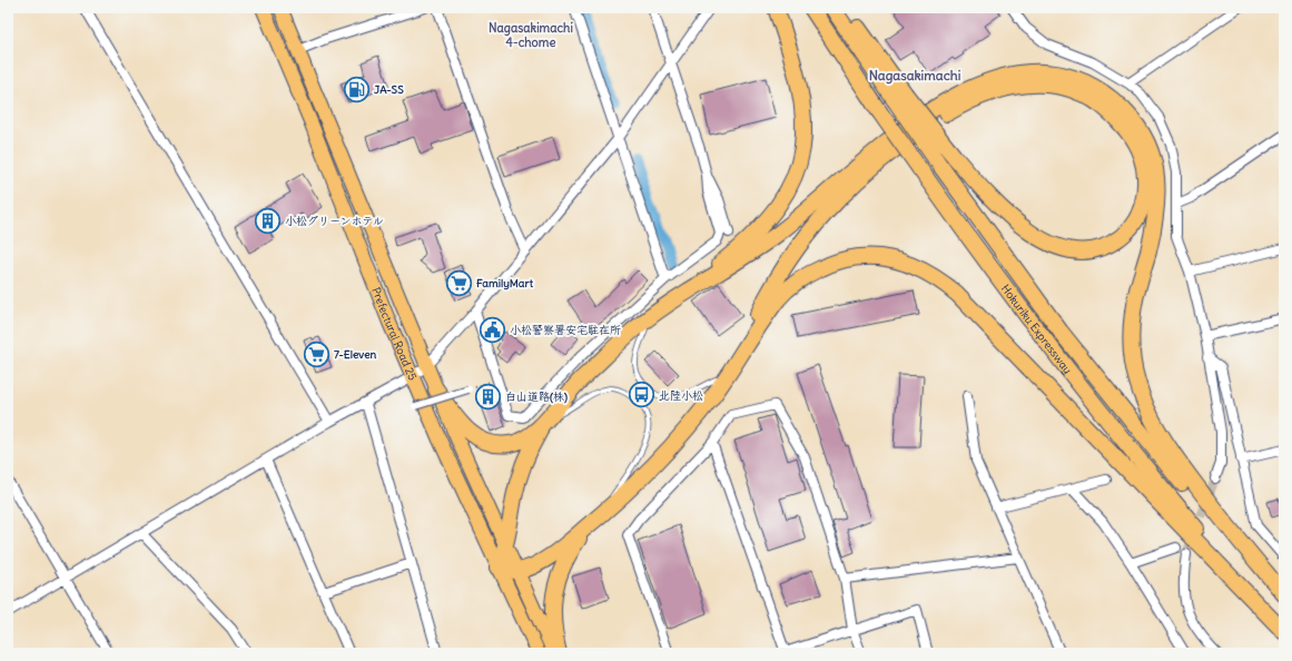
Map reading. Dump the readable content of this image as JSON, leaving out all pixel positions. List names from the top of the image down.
{
  "streets": {
    "highway": ["Hokuriku Expressway"],
    "main road": ["Prefectural Road 25"]
  },
  "districts": ["Nagasakimachi 4-chome", "Nagasakimachi"],
  "places": {
    "fuel station": ["JA-SS"],
    "building": ["小松グリーンホテル", "白山道路(株)"],
    "supermarket": ["FamilyMart", "7-Eleven"],
    "public building": ["小松警察署安宅駐在所"],
    "bus stop": ["北陸小松"]
  }
}
